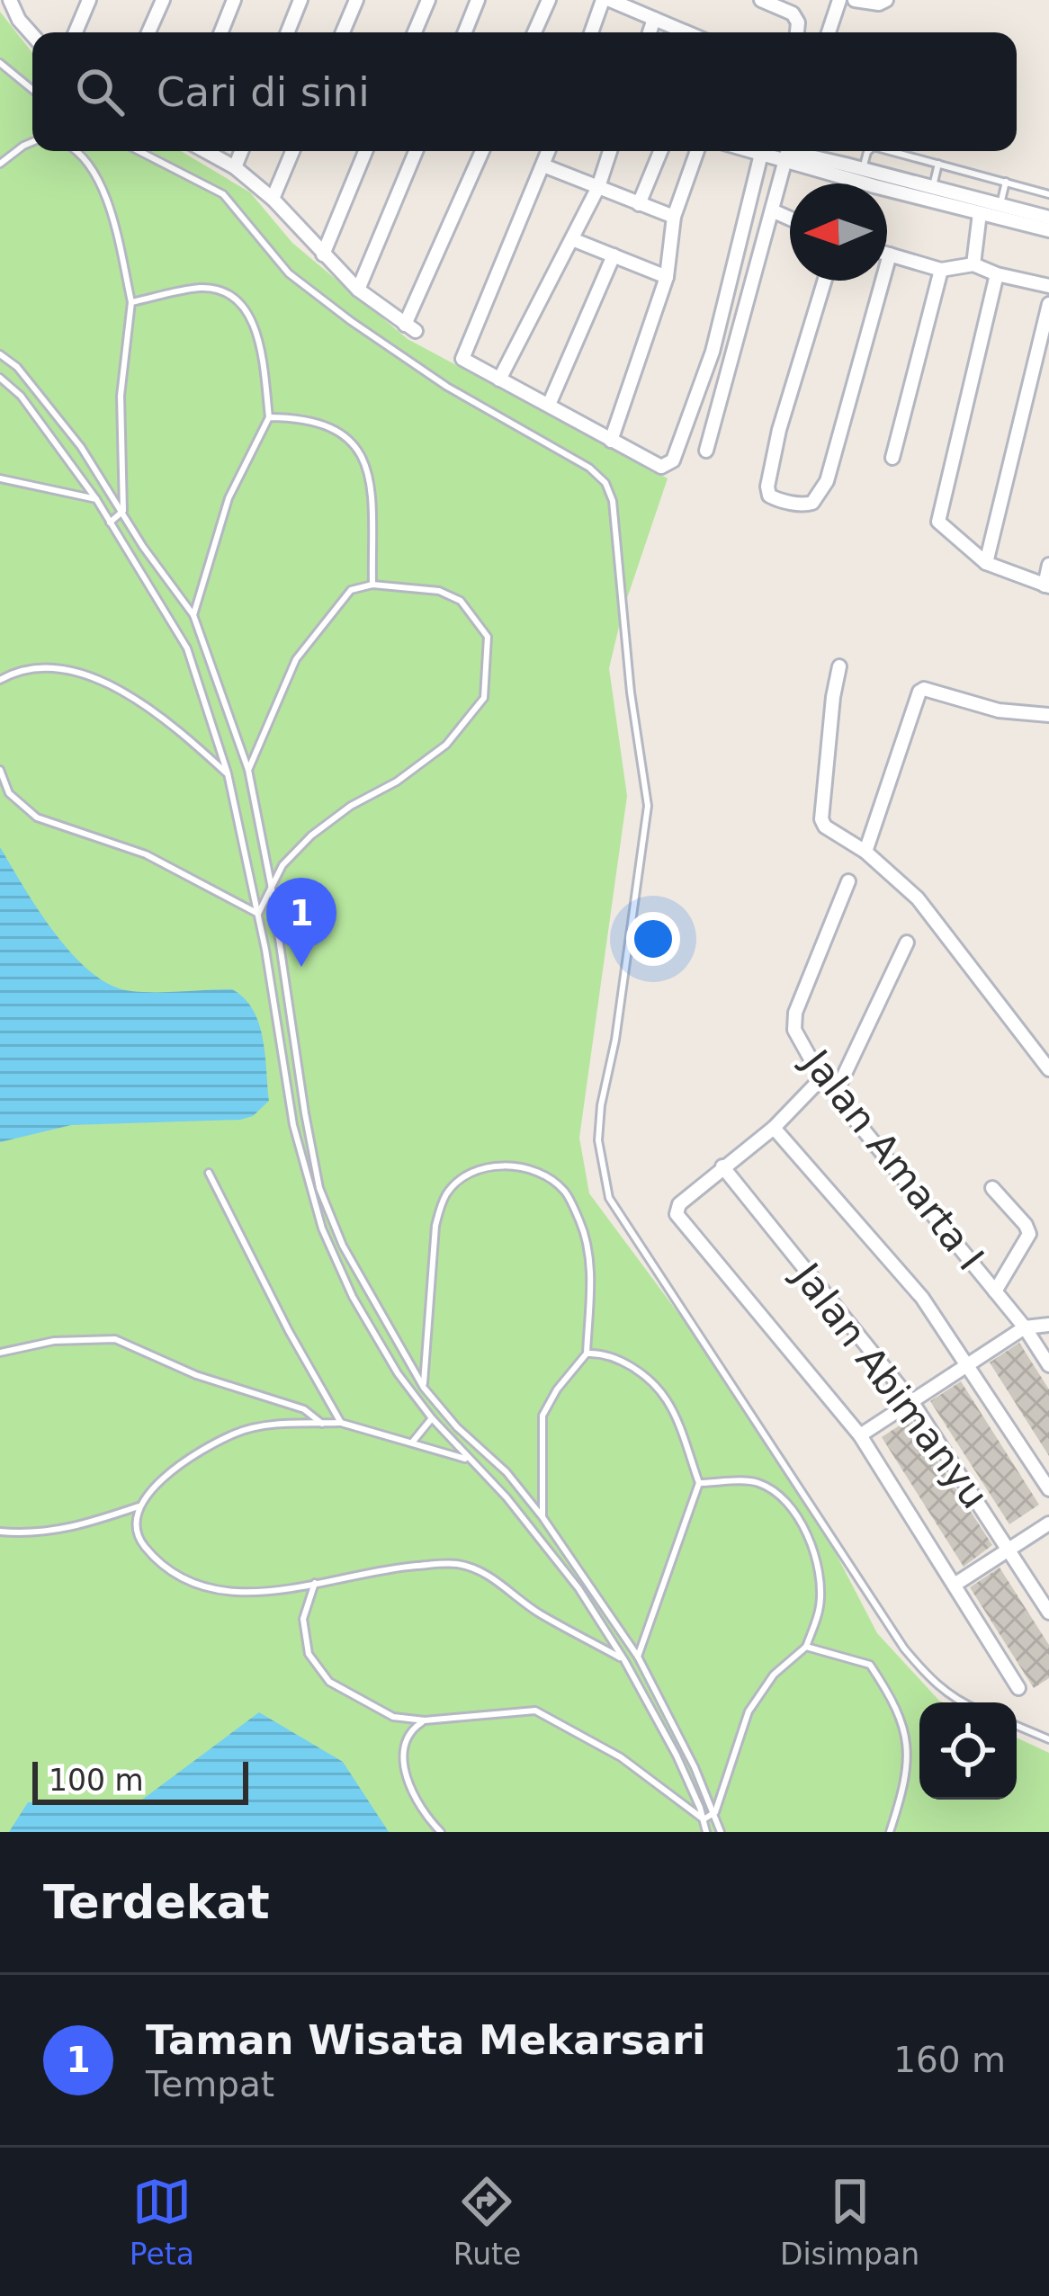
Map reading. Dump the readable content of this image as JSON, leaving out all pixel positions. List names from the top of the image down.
{
  "streets": {
    "street": ["Jalan Amarta I", "Jalan Abimanyu"]
  },
  "scale_bar": "100 m",
  "north": "left",
  "page": {
    "search": "Cari di sini",
    "pins": "1",
    "scale": "100 m",
    "heading": "Terdekat",
    "list": [
      {
        "mark": "1",
        "name": "Taman Wisata Mekarsari",
        "note": "Tempat",
        "value": "160 m"
      }
    ],
    "nav": ["Peta", "Rute", "Disimpan"]
  }
}
